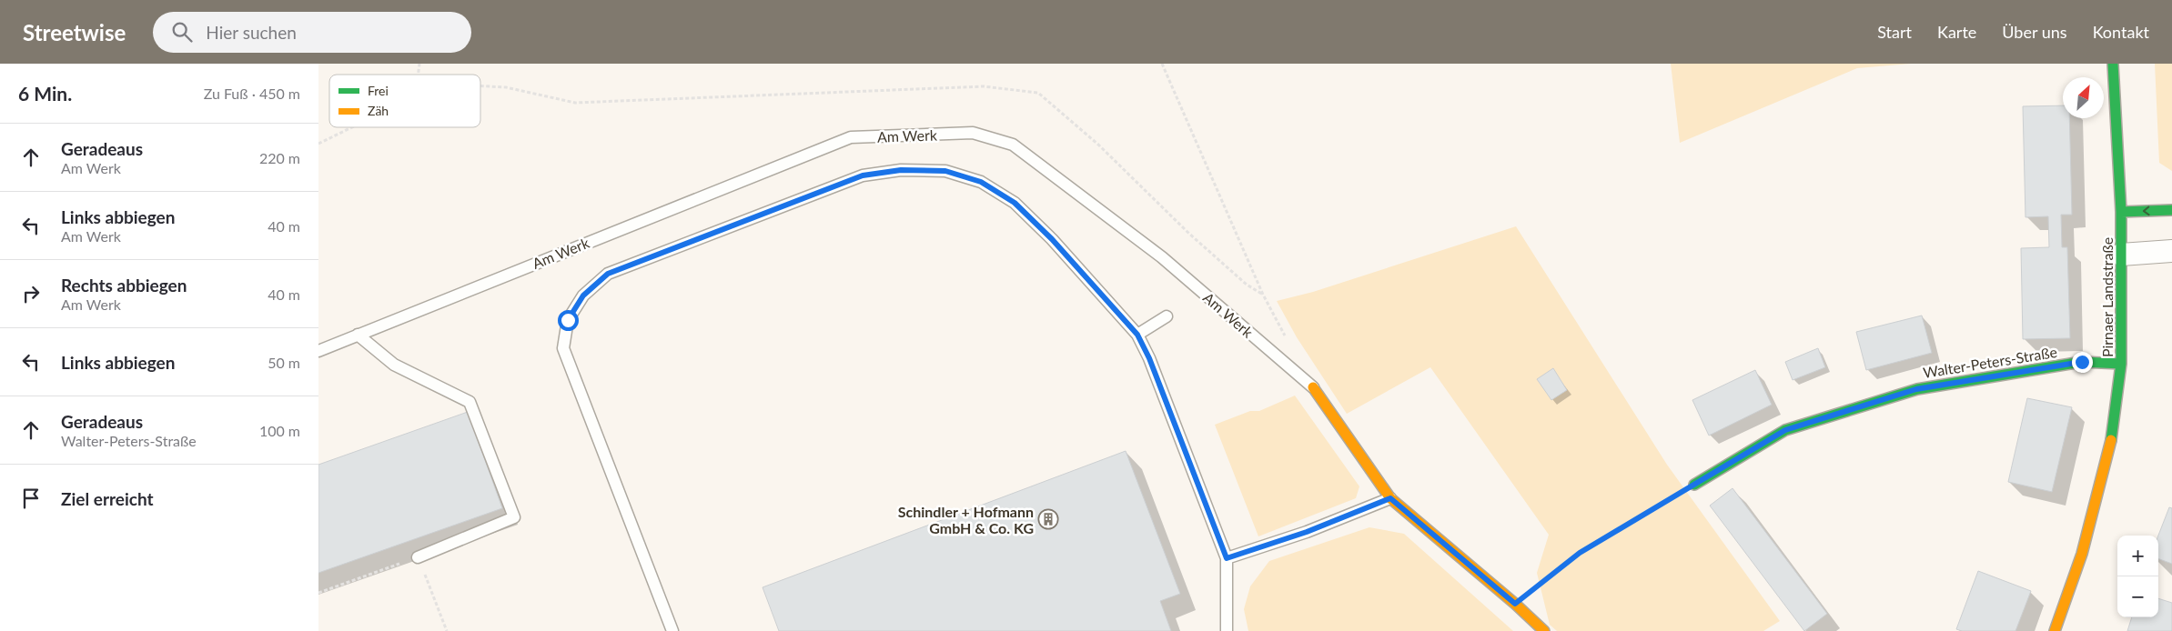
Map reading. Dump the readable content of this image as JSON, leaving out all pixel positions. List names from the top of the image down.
{
  "streets": {
    "street": ["Am Werk", "Pirnaer Landstraße", "Walter-Peters-Straße"]
  },
  "crossings": [
    ["Pirnaer Landstraße", "Walter-Peters-Straße"]
  ],
  "places": {
    "building": ["Schindler + Hofmann GmbH & Co. KG"]
  },
  "legend": ["Frei", "Zäh"],
  "north": "top right",
  "page": {
    "header": "Streetwise",
    "search": "Hier suchen",
    "nav": [
      "Start",
      "Karte",
      "Über uns",
      "Kontakt"
    ],
    "heading": ["6 Min.", "Zu Fuß · 450 m"],
    "list": [
      ["Geradeaus", "Am Werk", "220 m"],
      ["Links abbiegen", "Am Werk", "40 m"],
      ["Rechts abbiegen", "Am Werk", "40 m"],
      ["Links abbiegen", "50 m"],
      ["Geradeaus", "Walter-Peters-Straße", "100 m"],
      "Ziel erreicht"
    ],
    "map_buttons": ["+", "−"]
  }
}
